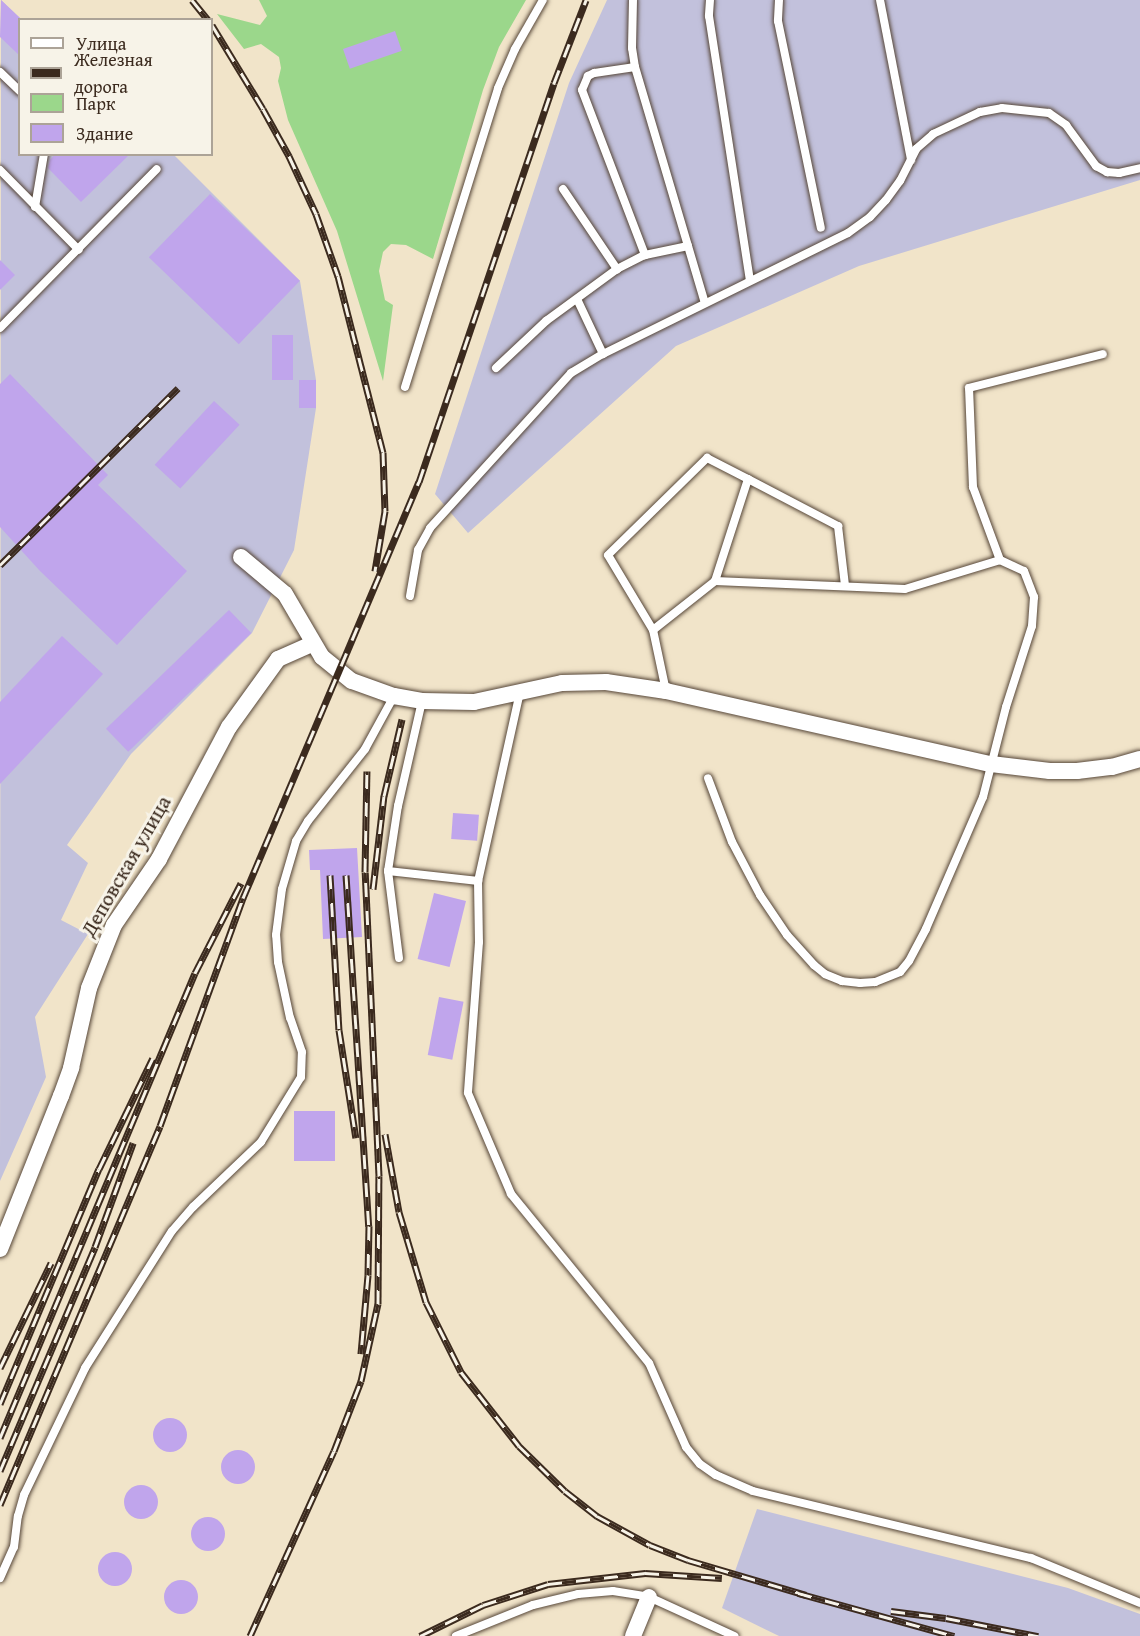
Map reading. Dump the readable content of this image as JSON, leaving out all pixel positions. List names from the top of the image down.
{
  "streets": {
    "street": ["Деповская улица"]
  },
  "legend": [
    "Улица",
    "Железная дорога",
    "Парк",
    "Здание"
  ]
}
